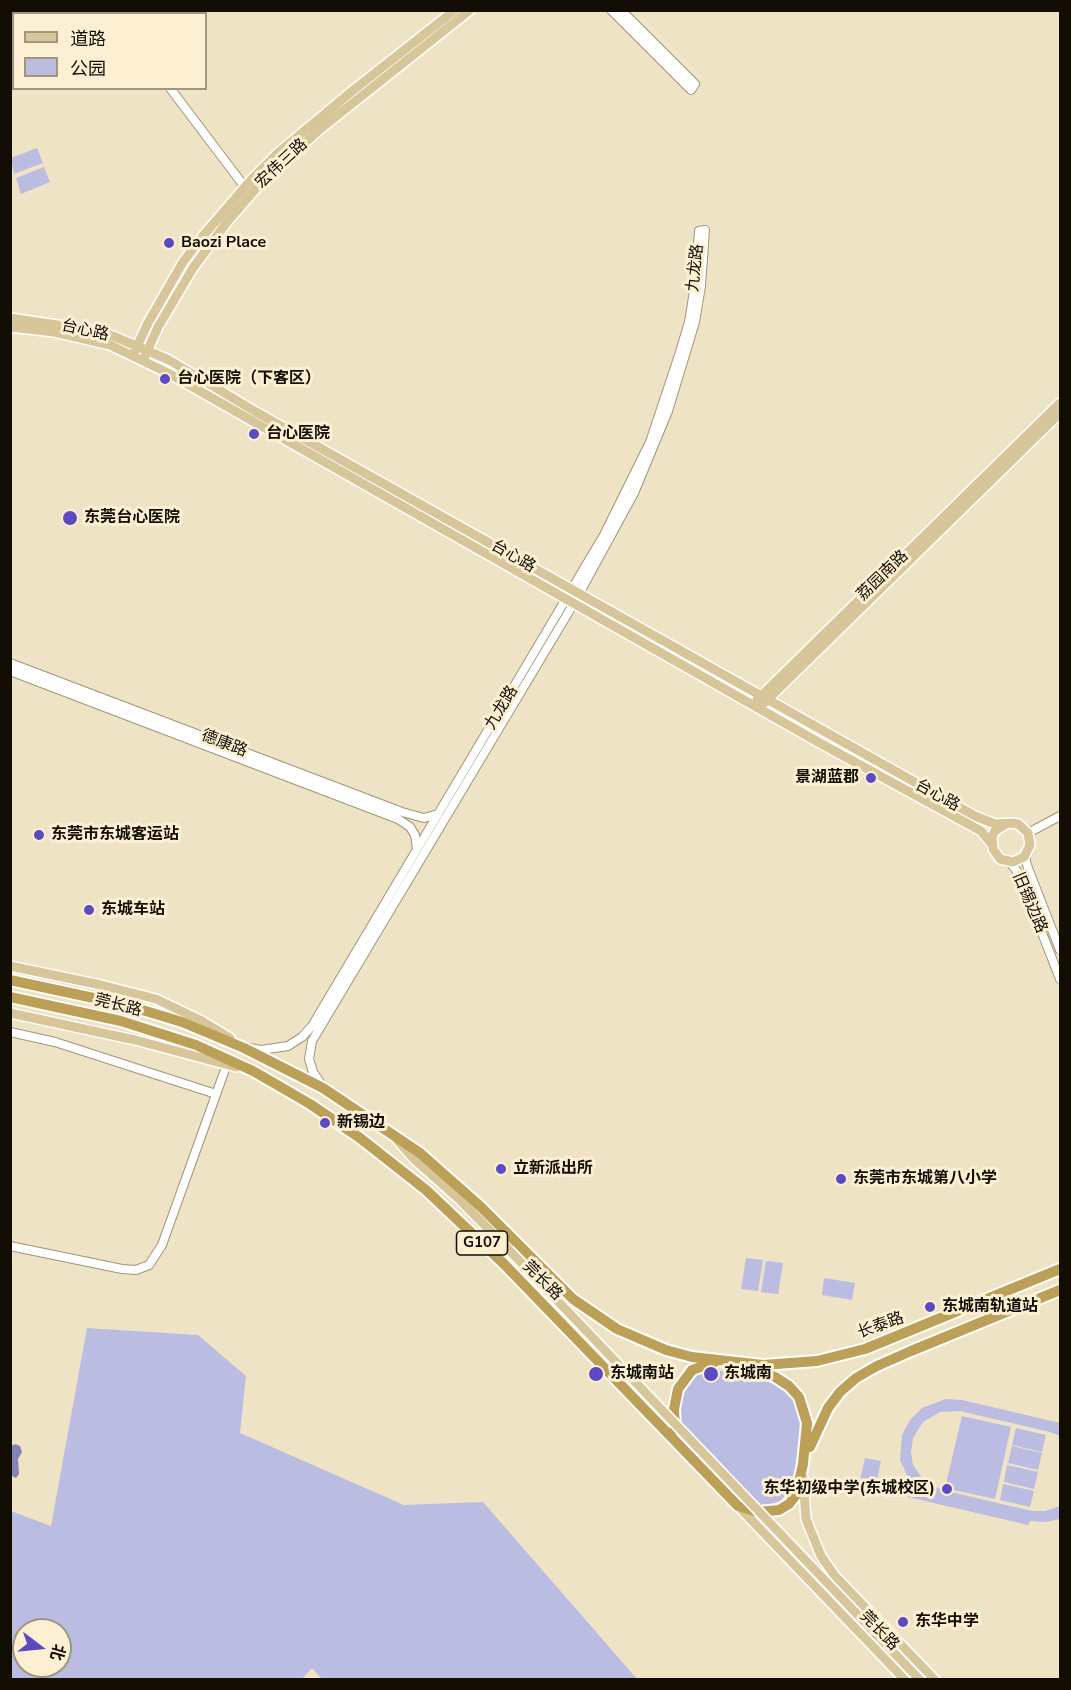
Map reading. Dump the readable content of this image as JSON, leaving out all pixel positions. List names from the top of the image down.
{
  "streets": {
    "highway": ["莞长路", "G107", "长泰路"],
    "main road": ["宏伟三路", "台心路", "荔园南路"],
    "street": ["九龙路", "德康路", "旧锡边路"]
  },
  "crossings": [
    ["宏伟三路", "台心路"],
    ["九龙路", "台心路"],
    ["九龙路", "德康路"],
    ["九龙路", "莞长路"],
    ["台心路", "荔园南路"],
    ["台心路", "旧锡边路"],
    ["莞长路", "长泰路"]
  ],
  "places": [
    "Baozi Place",
    "台心医院（下客区）",
    "台心医院",
    "东莞台心医院",
    "景湖蓝郡",
    "东莞市东城客运站",
    "东城车站",
    "新锡边",
    "立新派出所",
    "东莞市东城第八小学",
    "东城南轨道站",
    "东城南站",
    "东城南",
    "东华初级中学(东城校区)",
    "东华中学"
  ],
  "legend": ["道路", "公园"],
  "north": "right"
}
